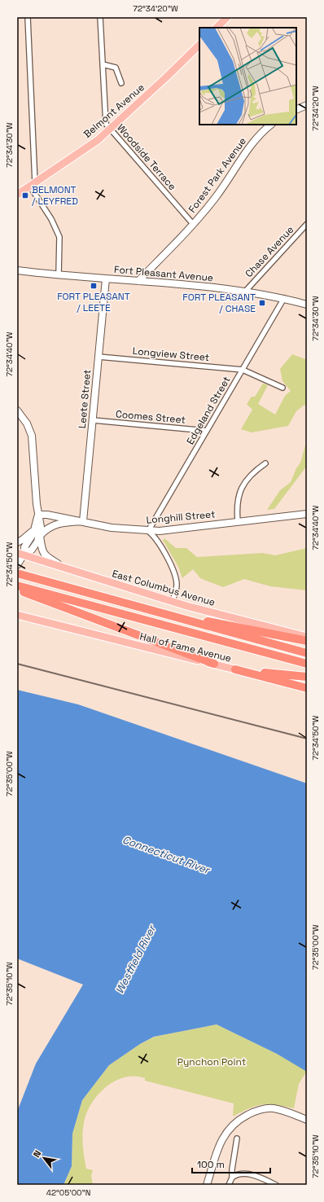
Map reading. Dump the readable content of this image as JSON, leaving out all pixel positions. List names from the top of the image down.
{
  "streets": {
    "main road": ["Belmont Avenue", "East Columbus Avenue", "Hall of Fame Avenue"],
    "street": [
      "Woodside Terrace",
      "Forest Park Avenue",
      "Chase Avenue",
      "Fort Pleasant Avenue",
      "Longview Street",
      "Leete Street",
      "Edgeland Street",
      "Coomes Street",
      "Longhill Street"
    ]
  },
  "crossings": [
    ["Belmont Avenue", "Woodside Terrace"],
    ["Woodside Terrace", "Forest Park Avenue"],
    ["Forest Park Avenue", "Fort Pleasant Avenue"],
    ["Chase Avenue", "Fort Pleasant Avenue"],
    ["Fort Pleasant Avenue", "Leete Street"],
    ["Fort Pleasant Avenue", "Edgeland Street"],
    ["Longview Street", "Leete Street"],
    ["Longview Street", "Edgeland Street"],
    ["Leete Street", "Coomes Street"],
    ["Leete Street", "Longhill Street"],
    ["Edgeland Street", "Coomes Street"],
    ["Edgeland Street", "Longhill Street"]
  ],
  "water": ["Connecticut River", "Westfield River"],
  "parks": ["Pynchon Point"],
  "places": {
    "transit": ["BELMONT / LEYFRED", "FORT PLEASANT / LEETE", "FORT PLEASANT / CHASE"]
  },
  "scale_bar": "100 m",
  "north": "top left",
  "coordinates": [
    "72°34'20\"W",
    "72°34'30\"W",
    "72°34'40\"W",
    "72°34'50\"W",
    "72°35'00\"W",
    "72°35'10\"W",
    "42°05'00\"N"
  ]
}
